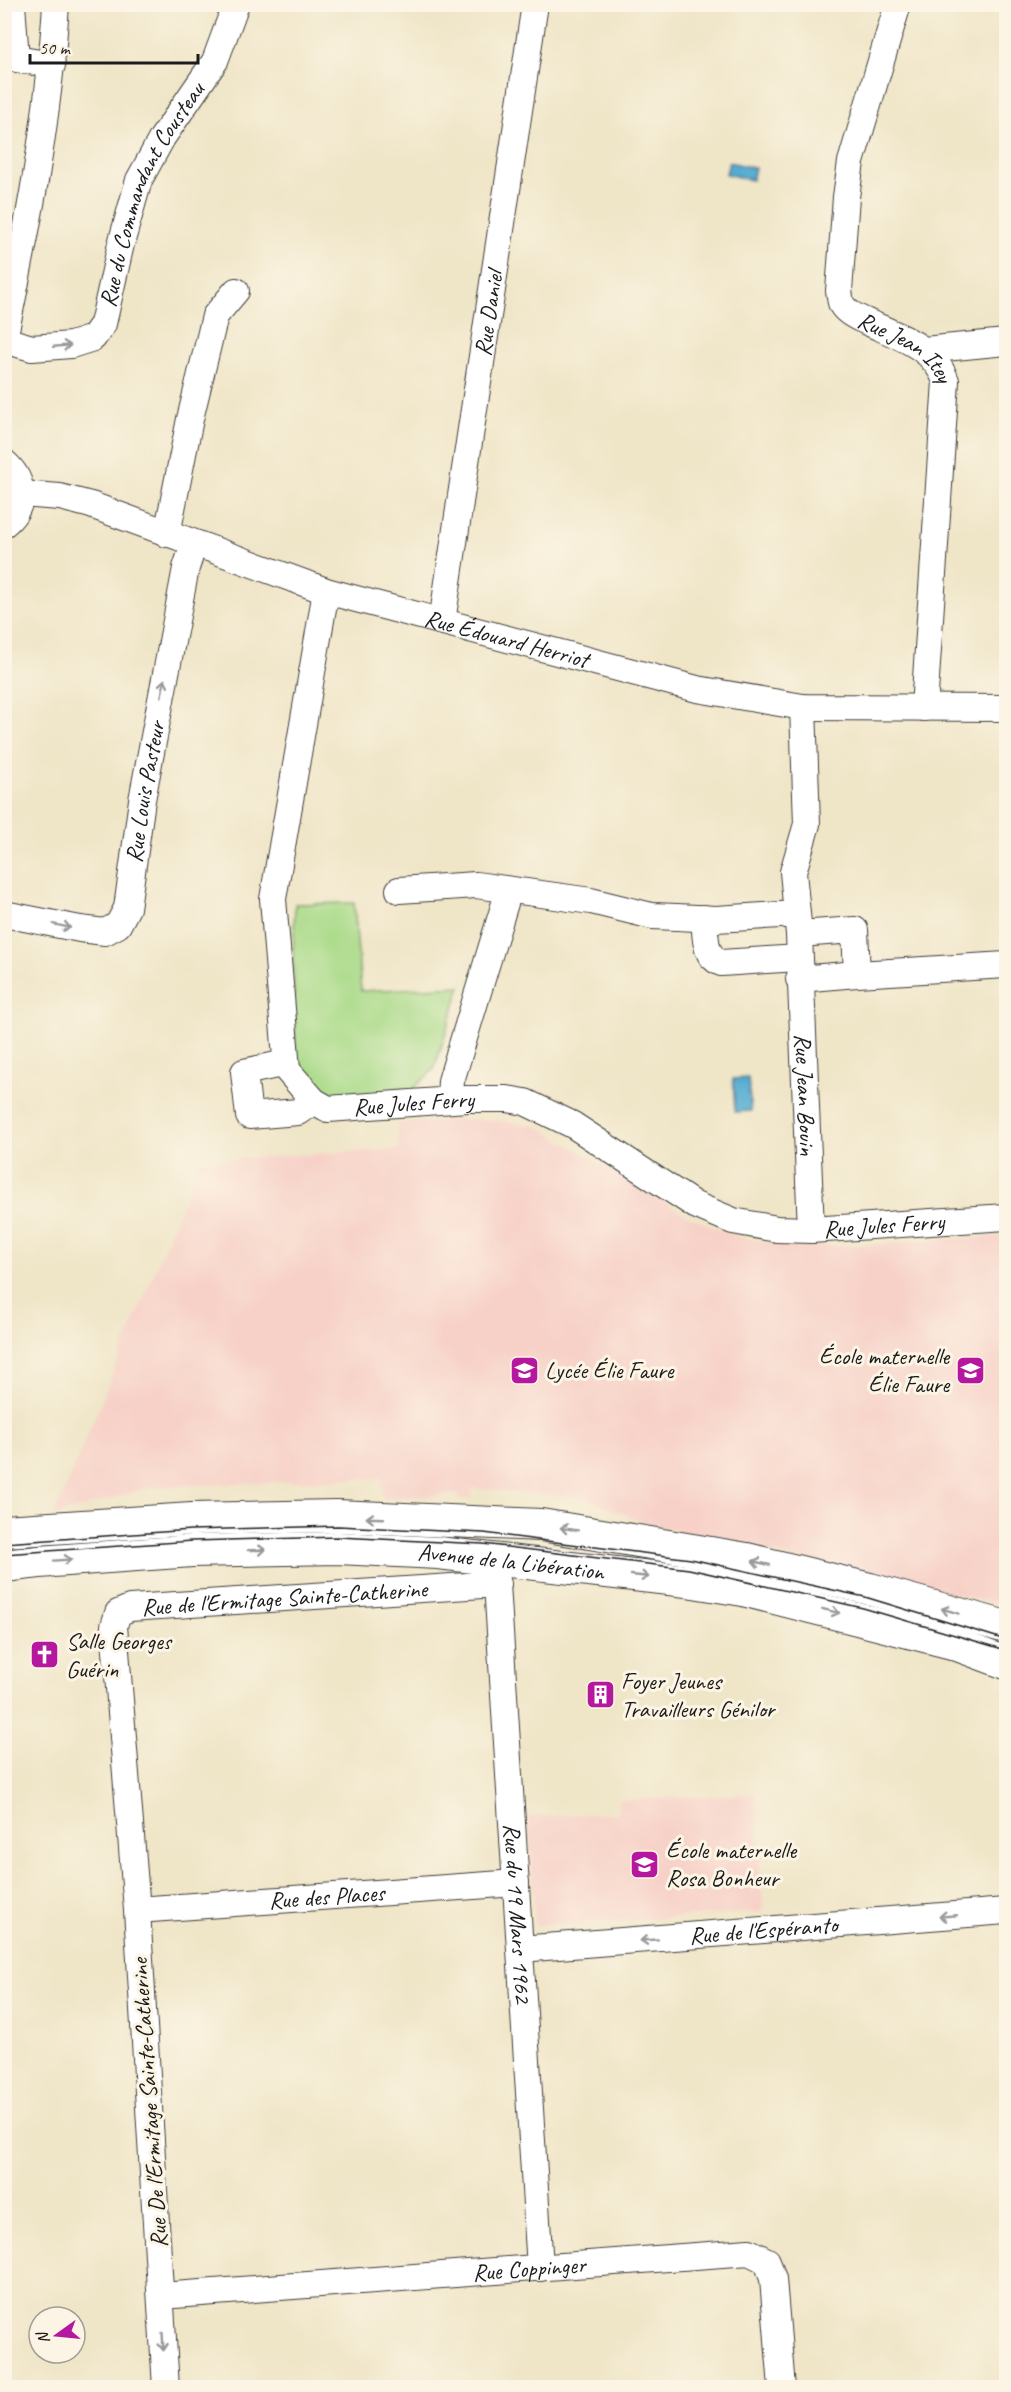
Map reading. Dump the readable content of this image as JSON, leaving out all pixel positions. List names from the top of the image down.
{
  "streets": {
    "street": [
      "Rue du Commandant Cousteau",
      "Rue Daniel",
      "Rue Jean Itey",
      "Rue Édouard Herriot",
      "Rue Louis Pasteur",
      "Rue Jean Bouin",
      "Rue Jules Ferry",
      "Avenue de la Libération",
      "Rue de l'Ermitage Sainte-Catherine",
      "Rue des Places",
      "Rue du 19 Mars 1962",
      "Rue de l'Espéranto",
      "Rue De l'Ermitage Sainte-Catherine",
      "Rue Coppinger"
    ]
  },
  "crossings": [
    ["Rue Daniel", "Rue Édouard Herriot"],
    ["Rue Jean Itey", "Rue Édouard Herriot"],
    ["Rue Édouard Herriot", "Rue Louis Pasteur"],
    ["Rue Édouard Herriot", "Rue Jean Bouin"],
    ["Rue Jean Bouin", "Rue Jules Ferry"],
    ["Avenue de la Libération", "Rue de l'Ermitage Sainte-Catherine"],
    ["Avenue de la Libération", "Rue du 19 Mars 1962"],
    ["Rue de l'Ermitage Sainte-Catherine", "Rue des Places"],
    ["Rue de l'Ermitage Sainte-Catherine", "Rue du 19 Mars 1962"],
    ["Rue de l'Ermitage Sainte-Catherine", "Rue De l'Ermitage Sainte-Catherine"],
    ["Rue des Places", "Rue du 19 Mars 1962"],
    ["Rue des Places", "Rue De l'Ermitage Sainte-Catherine"],
    ["Rue du 19 Mars 1962", "Rue de l'Espéranto"],
    ["Rue du 19 Mars 1962", "Rue Coppinger"],
    ["Rue De l'Ermitage Sainte-Catherine", "Rue Coppinger"]
  ],
  "one_way": ["Rue de l'Espéranto"],
  "places": {
    "school or university": ["Lycée Élie Faure", "École maternelle Élie Faure", "École maternelle Rosa Bonheur"],
    "church": ["Salle Georges Guérin"],
    "building": ["Foyer Jeunes Travailleurs Génilor"]
  },
  "scale_bar": "50 m",
  "north": "left"
}
